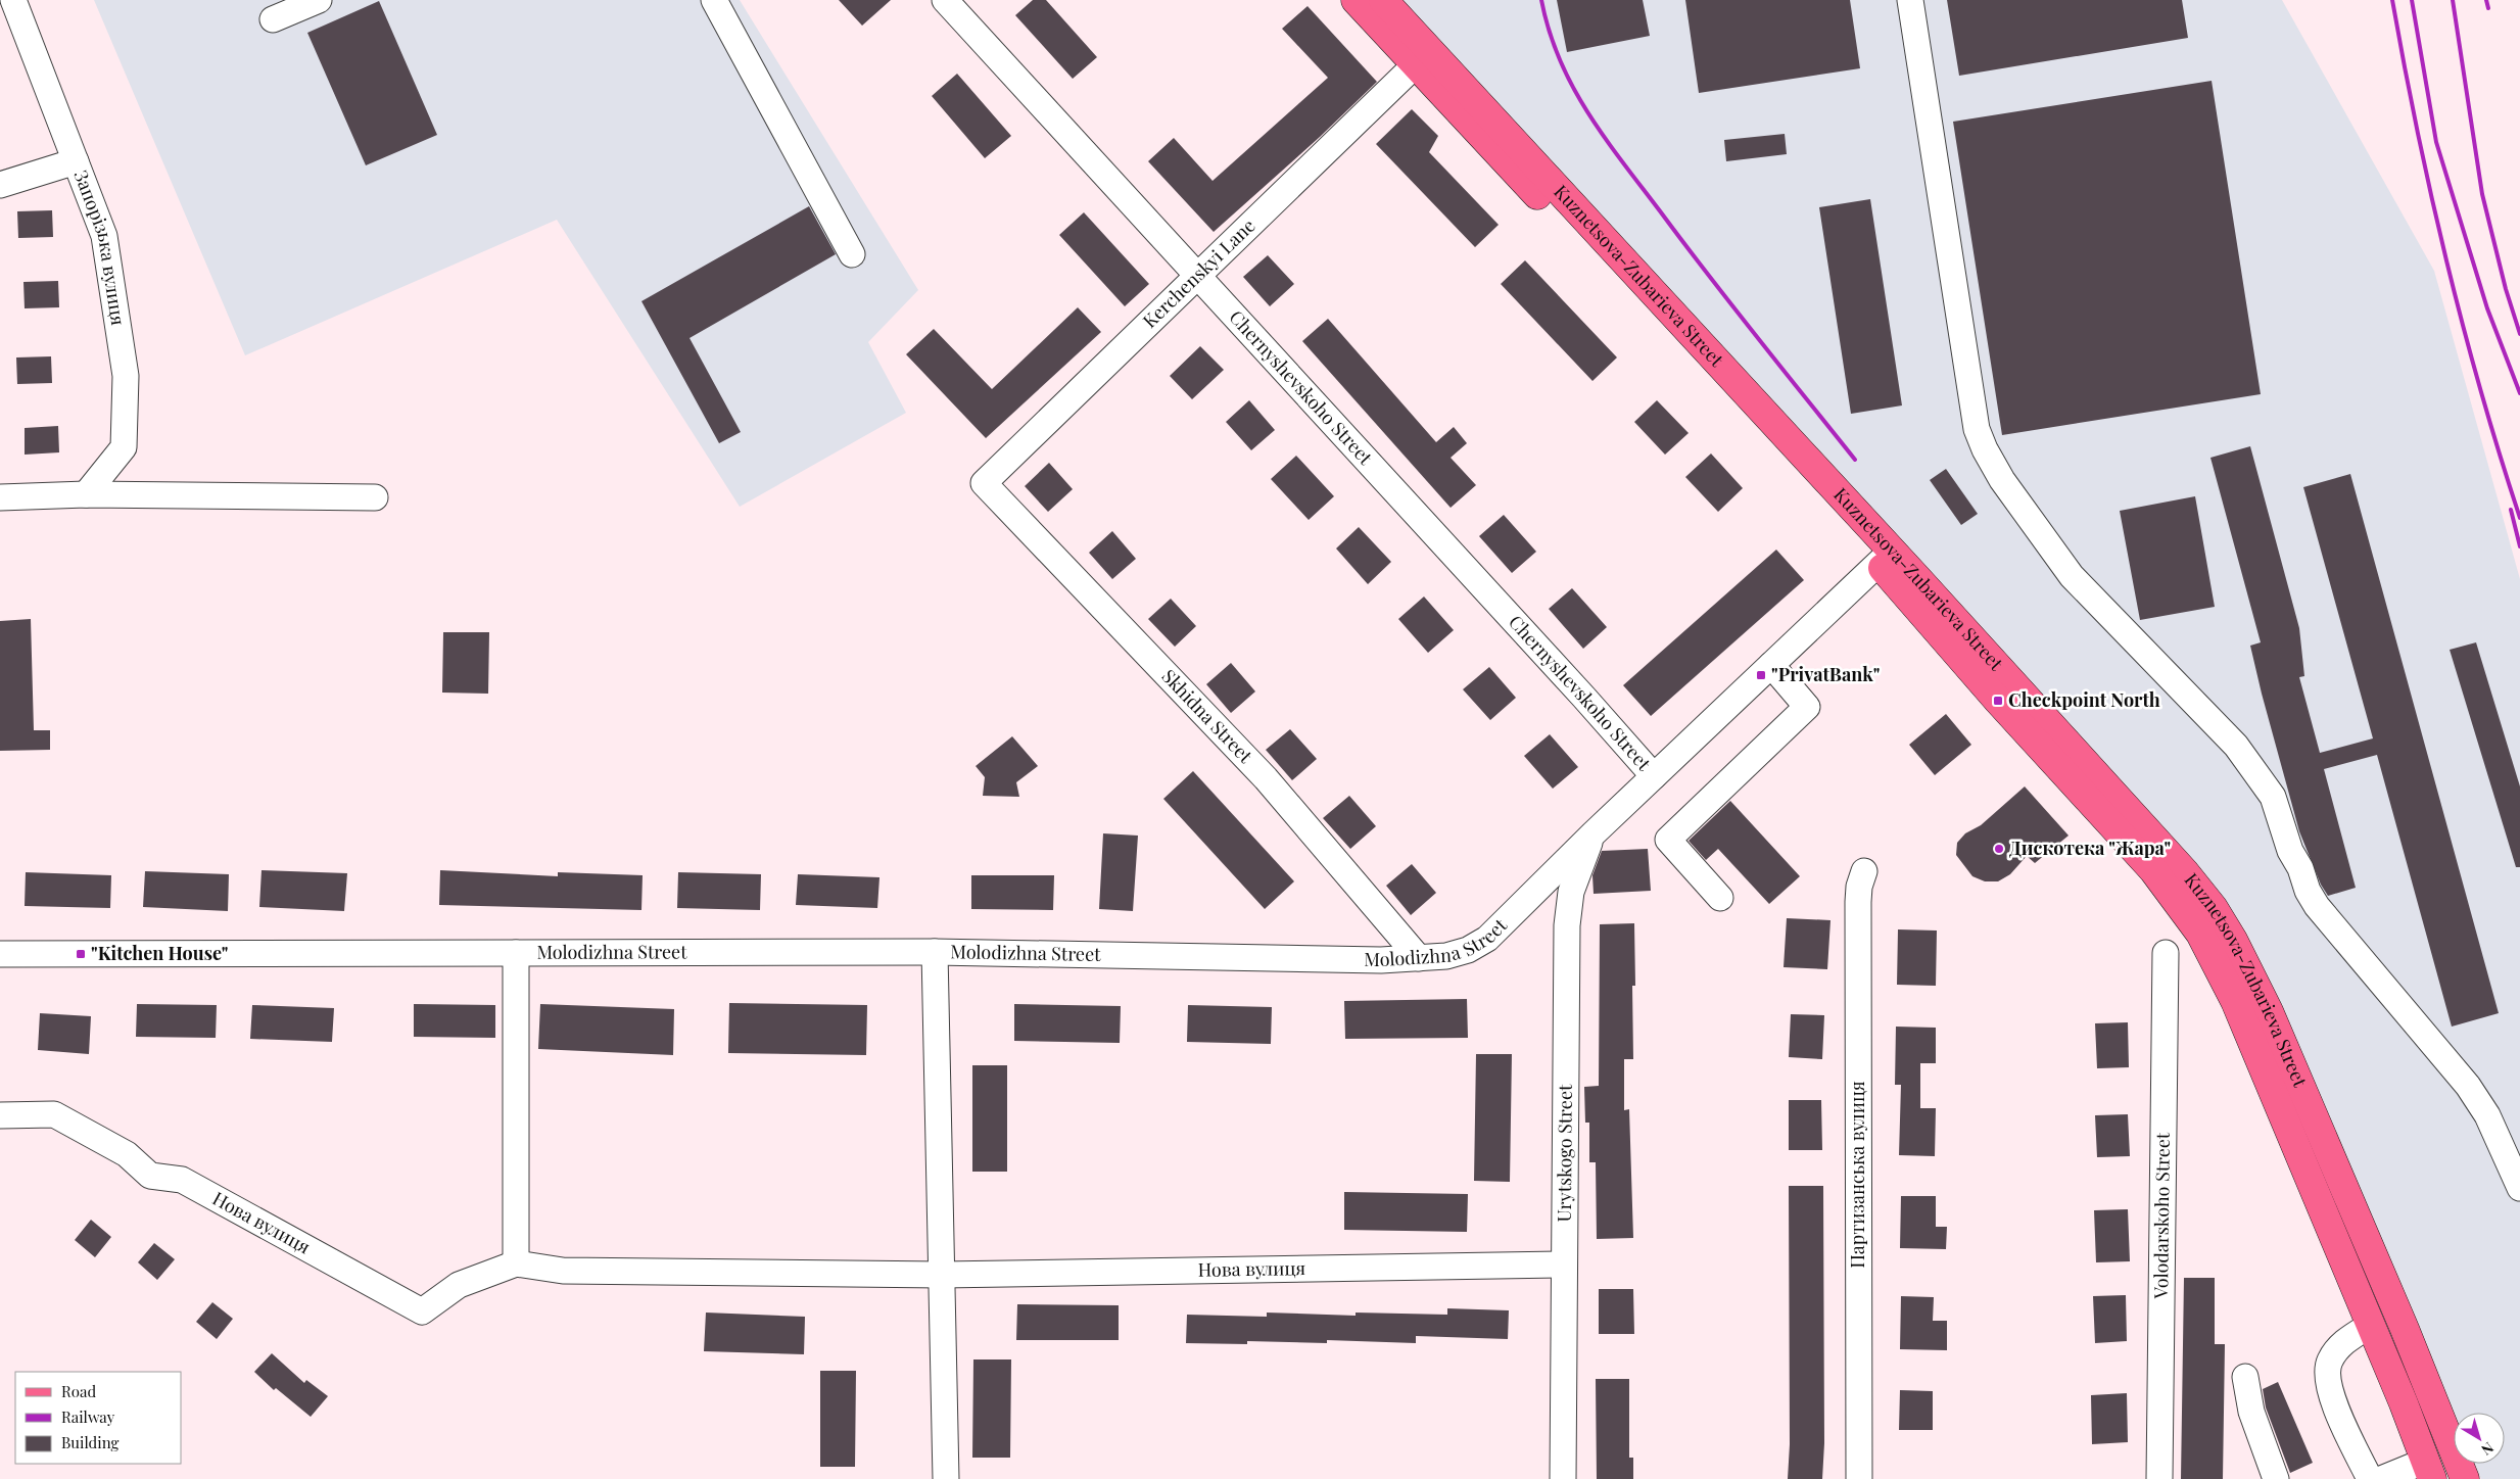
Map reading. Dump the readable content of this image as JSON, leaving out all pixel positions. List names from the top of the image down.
{
  "streets": {
    "main road": ["Kuznetsova-Zubarieva Street"],
    "street": [
      "Запорізька вулиця",
      "Kerchenskyi Lane",
      "Chernyshevskoho Street",
      "Skhidna Street",
      "Molodizhna Street",
      "Urytskogo Street",
      "Партизанська вулиця",
      "Volodarskoho Street",
      "Нова вулиця"
    ]
  },
  "crossings": [
    ["Kerchenskyi Lane", "Kuznetsova-Zubarieva Street"],
    ["Kerchenskyi Lane", "Chernyshevskoho Street"],
    ["Kerchenskyi Lane", "Skhidna Street"],
    ["Kuznetsova-Zubarieva Street", "Molodizhna Street"],
    ["Chernyshevskoho Street", "Molodizhna Street"],
    ["Skhidna Street", "Molodizhna Street"],
    ["Molodizhna Street", "Urytskogo Street"],
    ["Urytskogo Street", "Нова вулиця"]
  ],
  "places": {
    "transit": ["\"PrivatBank\"", "Checkpoint North", "\"Kitchen House\""],
    "other": ["Дискотека \"Жара\""]
  },
  "legend": ["Road", "Railway", "Building"],
  "north": "bottom right"
}
